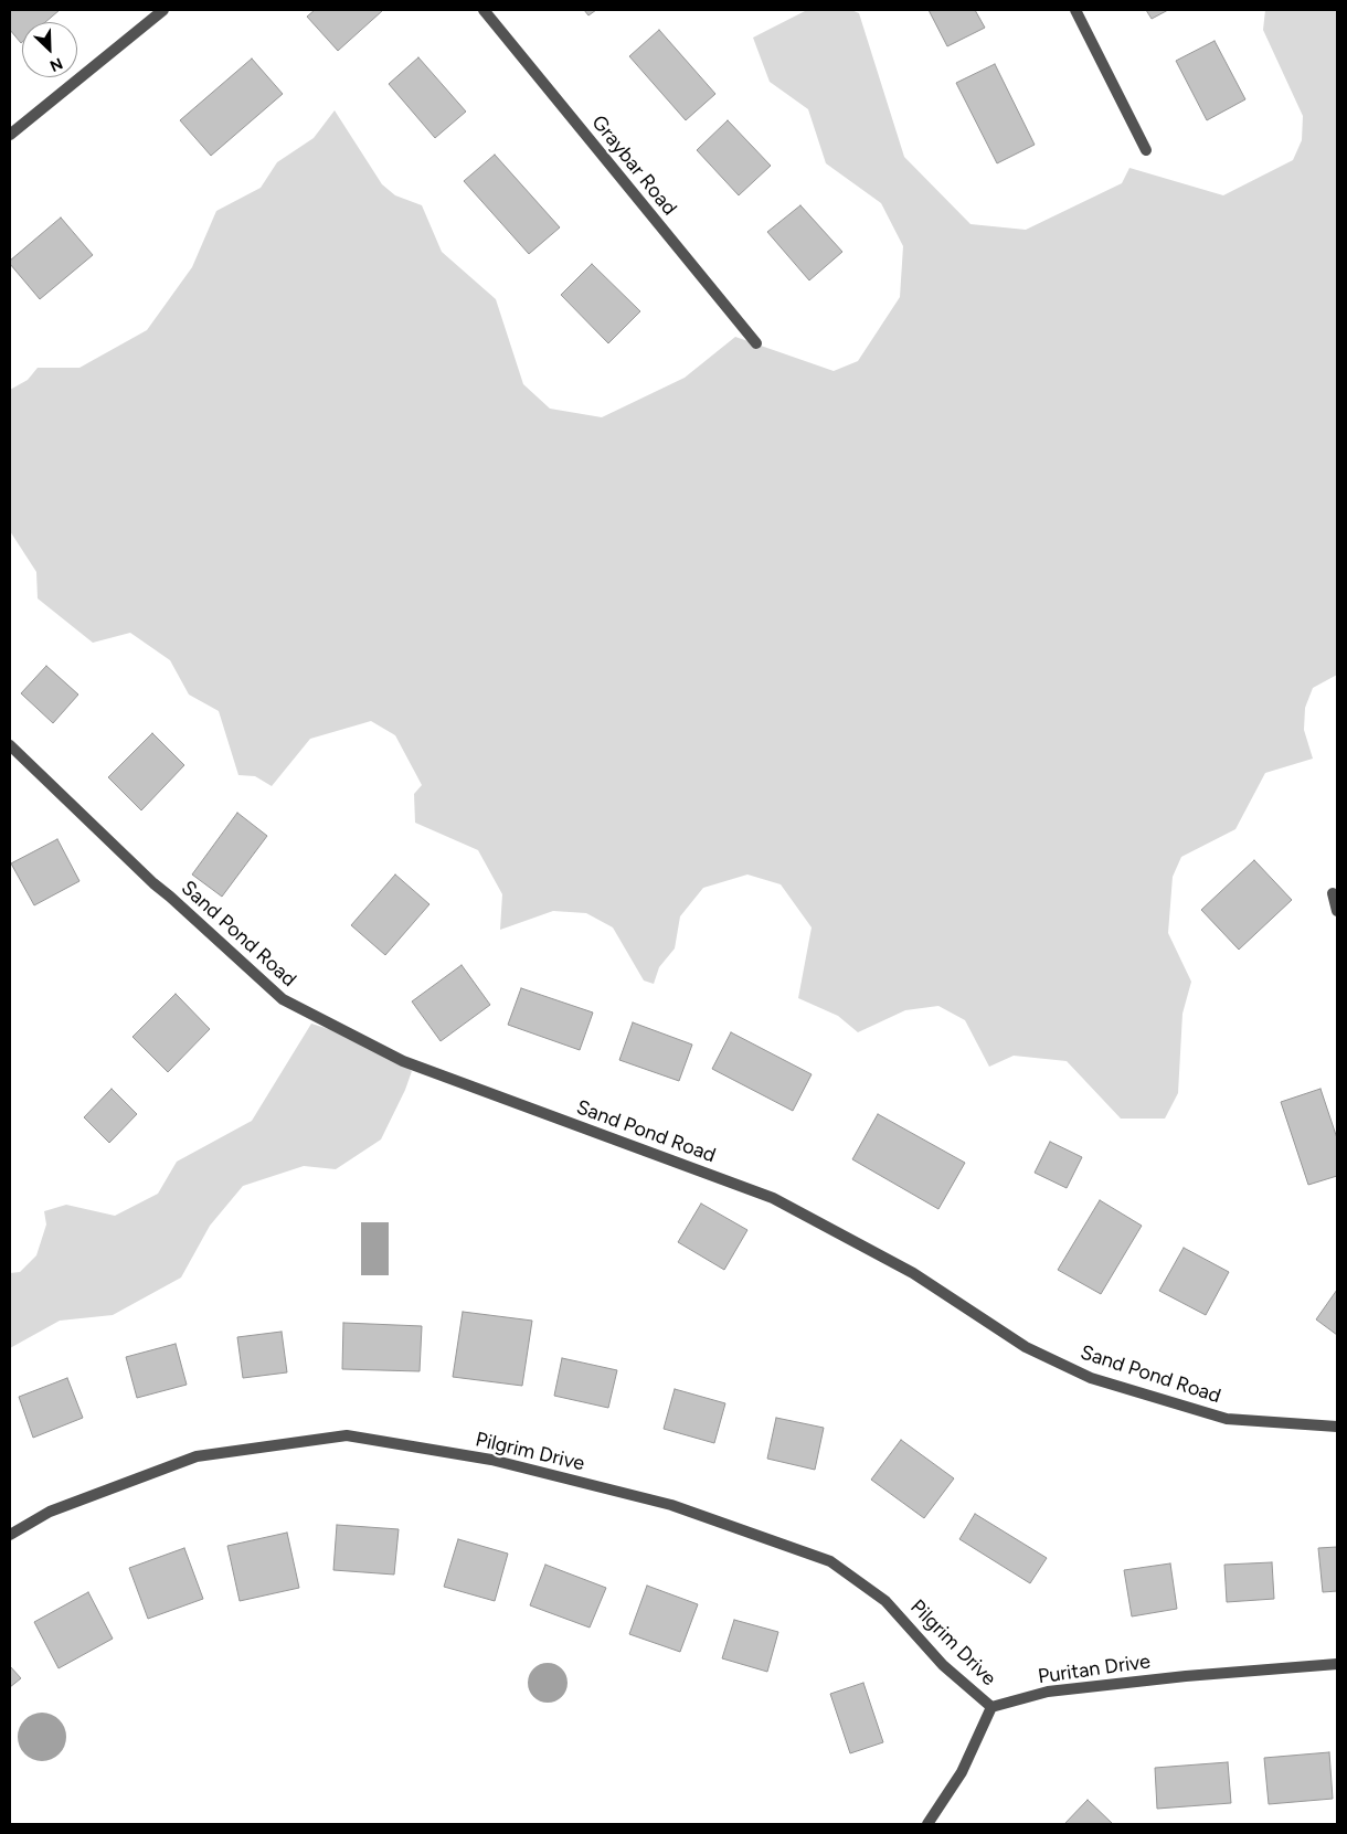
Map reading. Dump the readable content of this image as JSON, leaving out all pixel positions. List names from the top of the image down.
{
  "streets": {
    "street": [
      "Graybar Road",
      "Sand Pond Road",
      "Pilgrim Drive",
      "Puritan Drive"
    ]
  },
  "crossings": [
    ["Pilgrim Drive", "Puritan Drive"]
  ],
  "north": "bottom right"
}
